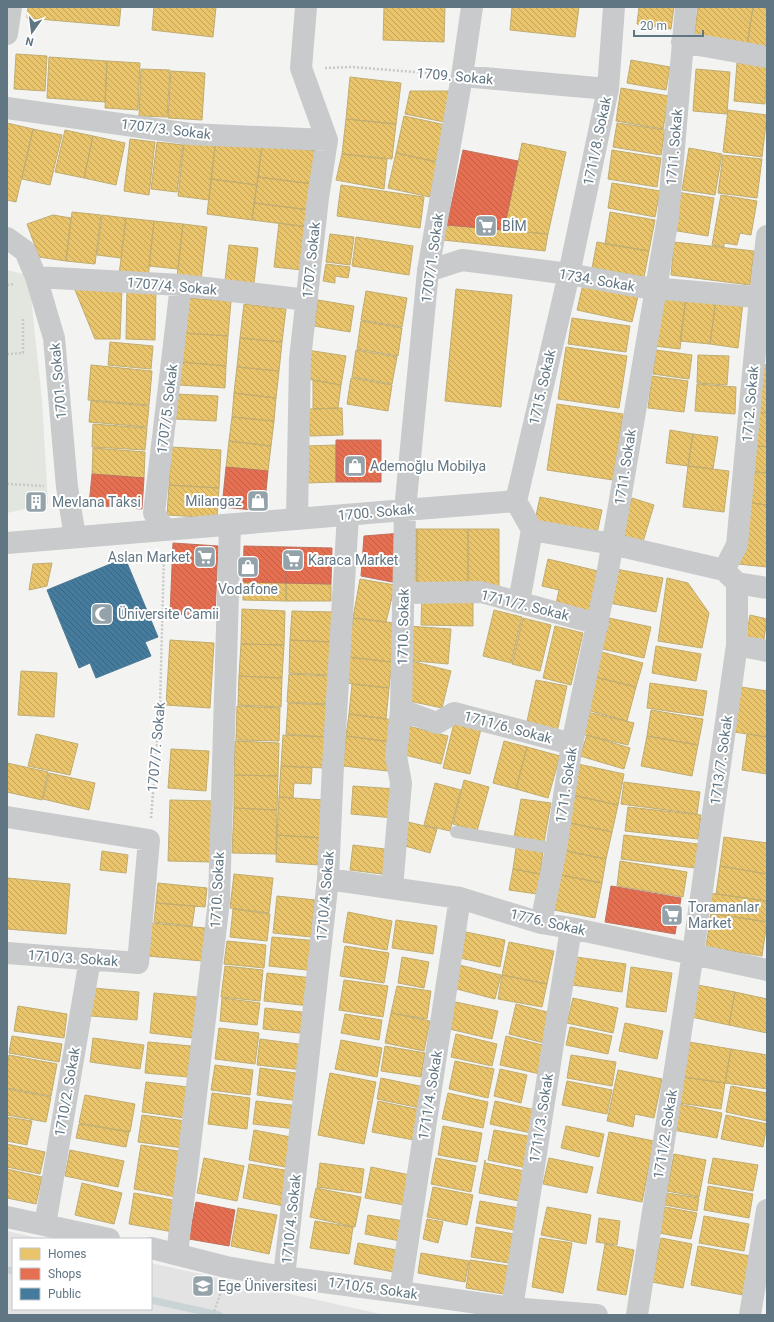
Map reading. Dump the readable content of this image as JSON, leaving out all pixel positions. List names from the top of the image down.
{
  "streets": {
    "street": [
      "1709. Sokak",
      "1707/3. Sokak",
      "1711/8. Sokak",
      "1711. Sokak",
      "1707/1. Sokak",
      "1707. Sokak",
      "1734. Sokak",
      "1707/4. Sokak",
      "1701. Sokak",
      "1715. Sokak",
      "1712. Sokak",
      "1707/5. Sokak",
      "1700. Sokak",
      "1711/7. Sokak",
      "1710. Sokak",
      "1711/6. Sokak",
      "1713/7. Sokak",
      "1710/4. Sokak",
      "1776. Sokak",
      "1710/3. Sokak",
      "1710/2. Sokak",
      "1711/4. Sokak",
      "1711/3. Sokak",
      "1711/2. Sokak",
      "1710/5. Sokak"
    ],
    "path": ["1707/7. Sokak"]
  },
  "crossings": [
    ["1709. Sokak", "1711/8. Sokak"],
    ["1709. Sokak", "1707/1. Sokak"],
    ["1709. Sokak", "1707. Sokak"],
    ["1707/3. Sokak", "1707. Sokak"],
    ["1711/8. Sokak", "1734. Sokak"],
    ["1711/8. Sokak", "1715. Sokak"],
    ["1711. Sokak", "1734. Sokak"],
    ["1711. Sokak", "1711/7. Sokak"],
    ["1711. Sokak", "1711/6. Sokak"],
    ["1711. Sokak", "1776. Sokak"],
    ["1707/1. Sokak", "1734. Sokak"],
    ["1707/1. Sokak", "1700. Sokak"],
    ["1707/1. Sokak", "1710. Sokak"],
    ["1707. Sokak", "1707/4. Sokak"],
    ["1707. Sokak", "1700. Sokak"],
    ["1734. Sokak", "1715. Sokak"],
    ["1734. Sokak", "1712. Sokak"],
    ["1707/4. Sokak", "1701. Sokak"],
    ["1707/4. Sokak", "1707/5. Sokak"],
    ["1701. Sokak", "1700. Sokak"],
    ["1715. Sokak", "1700. Sokak"],
    ["1712. Sokak", "1713/7. Sokak"],
    ["1707/5. Sokak", "1700. Sokak"],
    ["1707/5. Sokak", "1707/7. Sokak"],
    ["1700. Sokak", "1710. Sokak"],
    ["1700. Sokak", "1707/7. Sokak"],
    ["1700. Sokak", "1710/4. Sokak"],
    ["1711/7. Sokak", "1710. Sokak"],
    ["1710. Sokak", "1711/6. Sokak"],
    ["1710. Sokak", "1776. Sokak"],
    ["1710. Sokak", "1710/5. Sokak"],
    ["1707/7. Sokak", "1710/3. Sokak"],
    ["1713/7. Sokak", "1776. Sokak"],
    ["1713/7. Sokak", "1711/2. Sokak"],
    ["1710/4. Sokak", "1776. Sokak"],
    ["1710/4. Sokak", "1710/5. Sokak"],
    ["1776. Sokak", "1711/4. Sokak"],
    ["1776. Sokak", "1711/3. Sokak"],
    ["1776. Sokak", "1711/2. Sokak"],
    ["1710/3. Sokak", "1710/2. Sokak"],
    ["1711/4. Sokak", "1710/5. Sokak"],
    ["1711/3. Sokak", "1710/5. Sokak"]
  ],
  "places": {
    "supermarket": [
      "BİM",
      "Aslan Market",
      "Karaca Market",
      "Toramanlar Market"
    ],
    "shop": ["Ademoğlu Mobilya", "Milangaz", "Vodafone"],
    "building": ["Mevlana Taksi"],
    "mosque": ["Üniversite Camii"],
    "school or university": ["Ege Üniversitesi"]
  },
  "legend": ["Homes", "Shops", "Public"],
  "scale_bar": "20 m",
  "north": "bottom"
}
